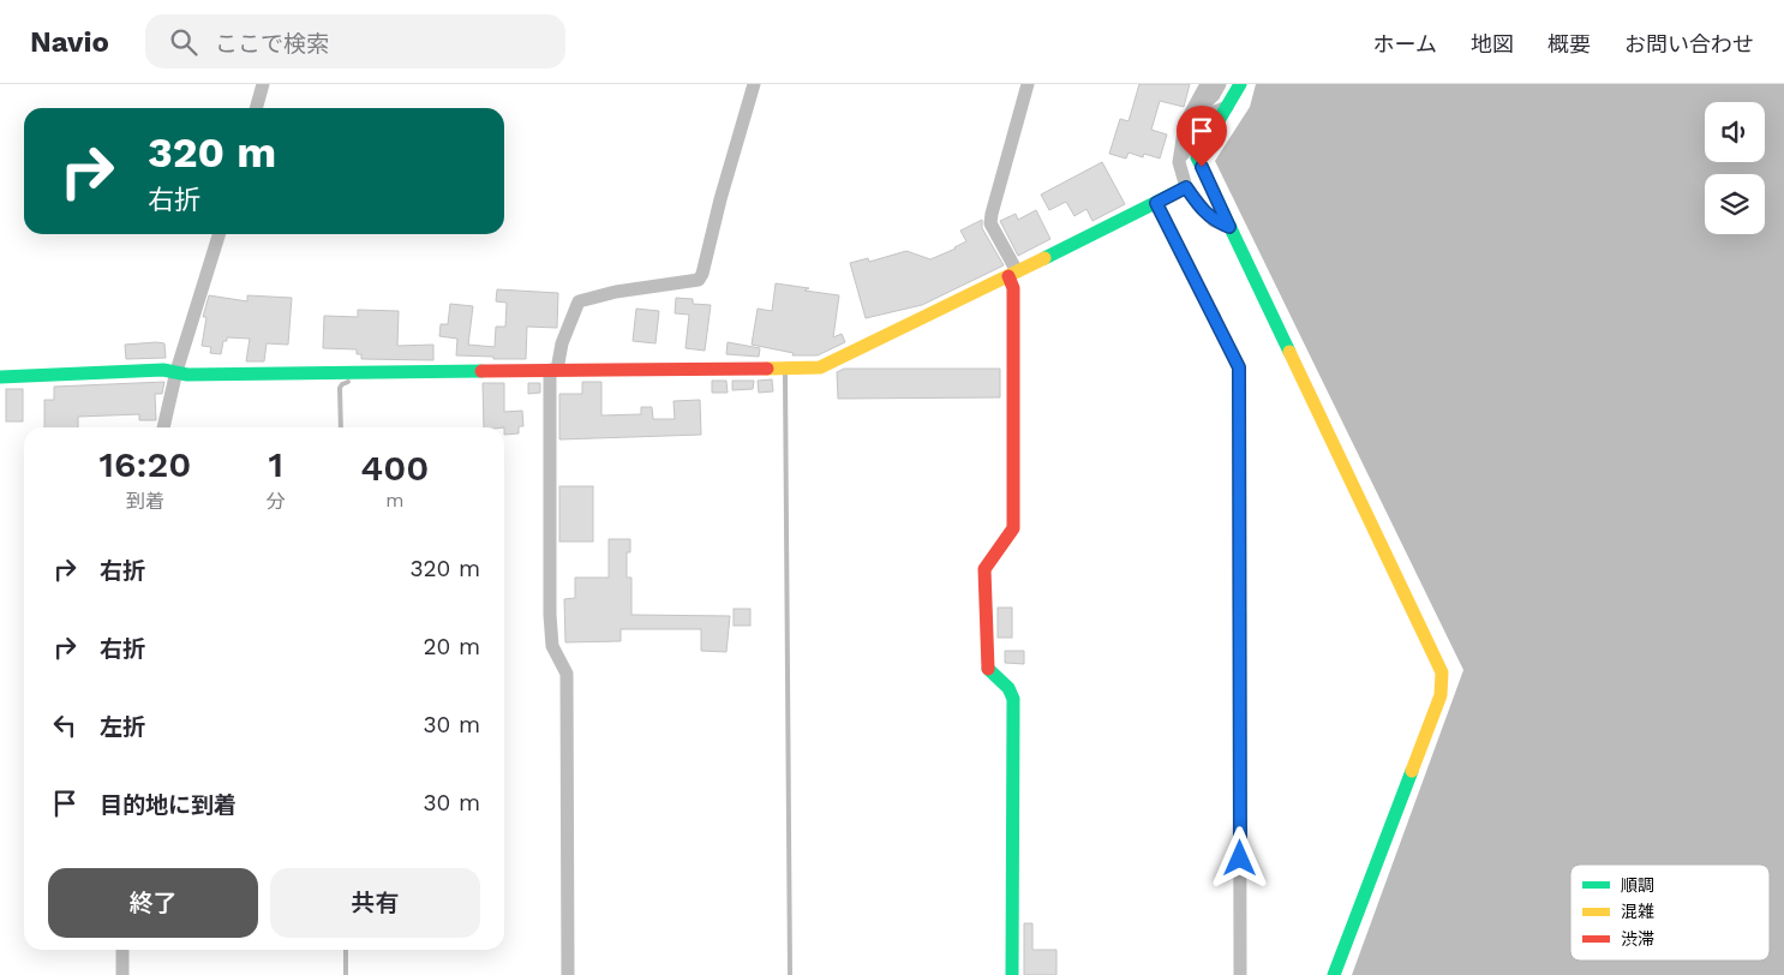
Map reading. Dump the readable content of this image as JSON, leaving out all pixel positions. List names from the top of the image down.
{
  "legend": ["順調", "混雑", "渋滞"],
  "page": {
    "header": "Navio",
    "search": "ここで検索",
    "nav": [
      "ホーム",
      "地図",
      "概要",
      "お問い合わせ"
    ],
    "turn": ["320 m", "右折"],
    "eta": [
      "16:20",
      "到着",
      "1",
      "分",
      "400",
      "m"
    ],
    "list": [
      {
        "name": "右折",
        "value": "320 m"
      },
      {
        "name": "右折",
        "value": "20 m"
      },
      {
        "name": "左折",
        "value": "30 m"
      },
      {
        "name": "目的地に到着",
        "value": "30 m"
      }
    ],
    "buttons": ["終了", "共有"]
  }
}
